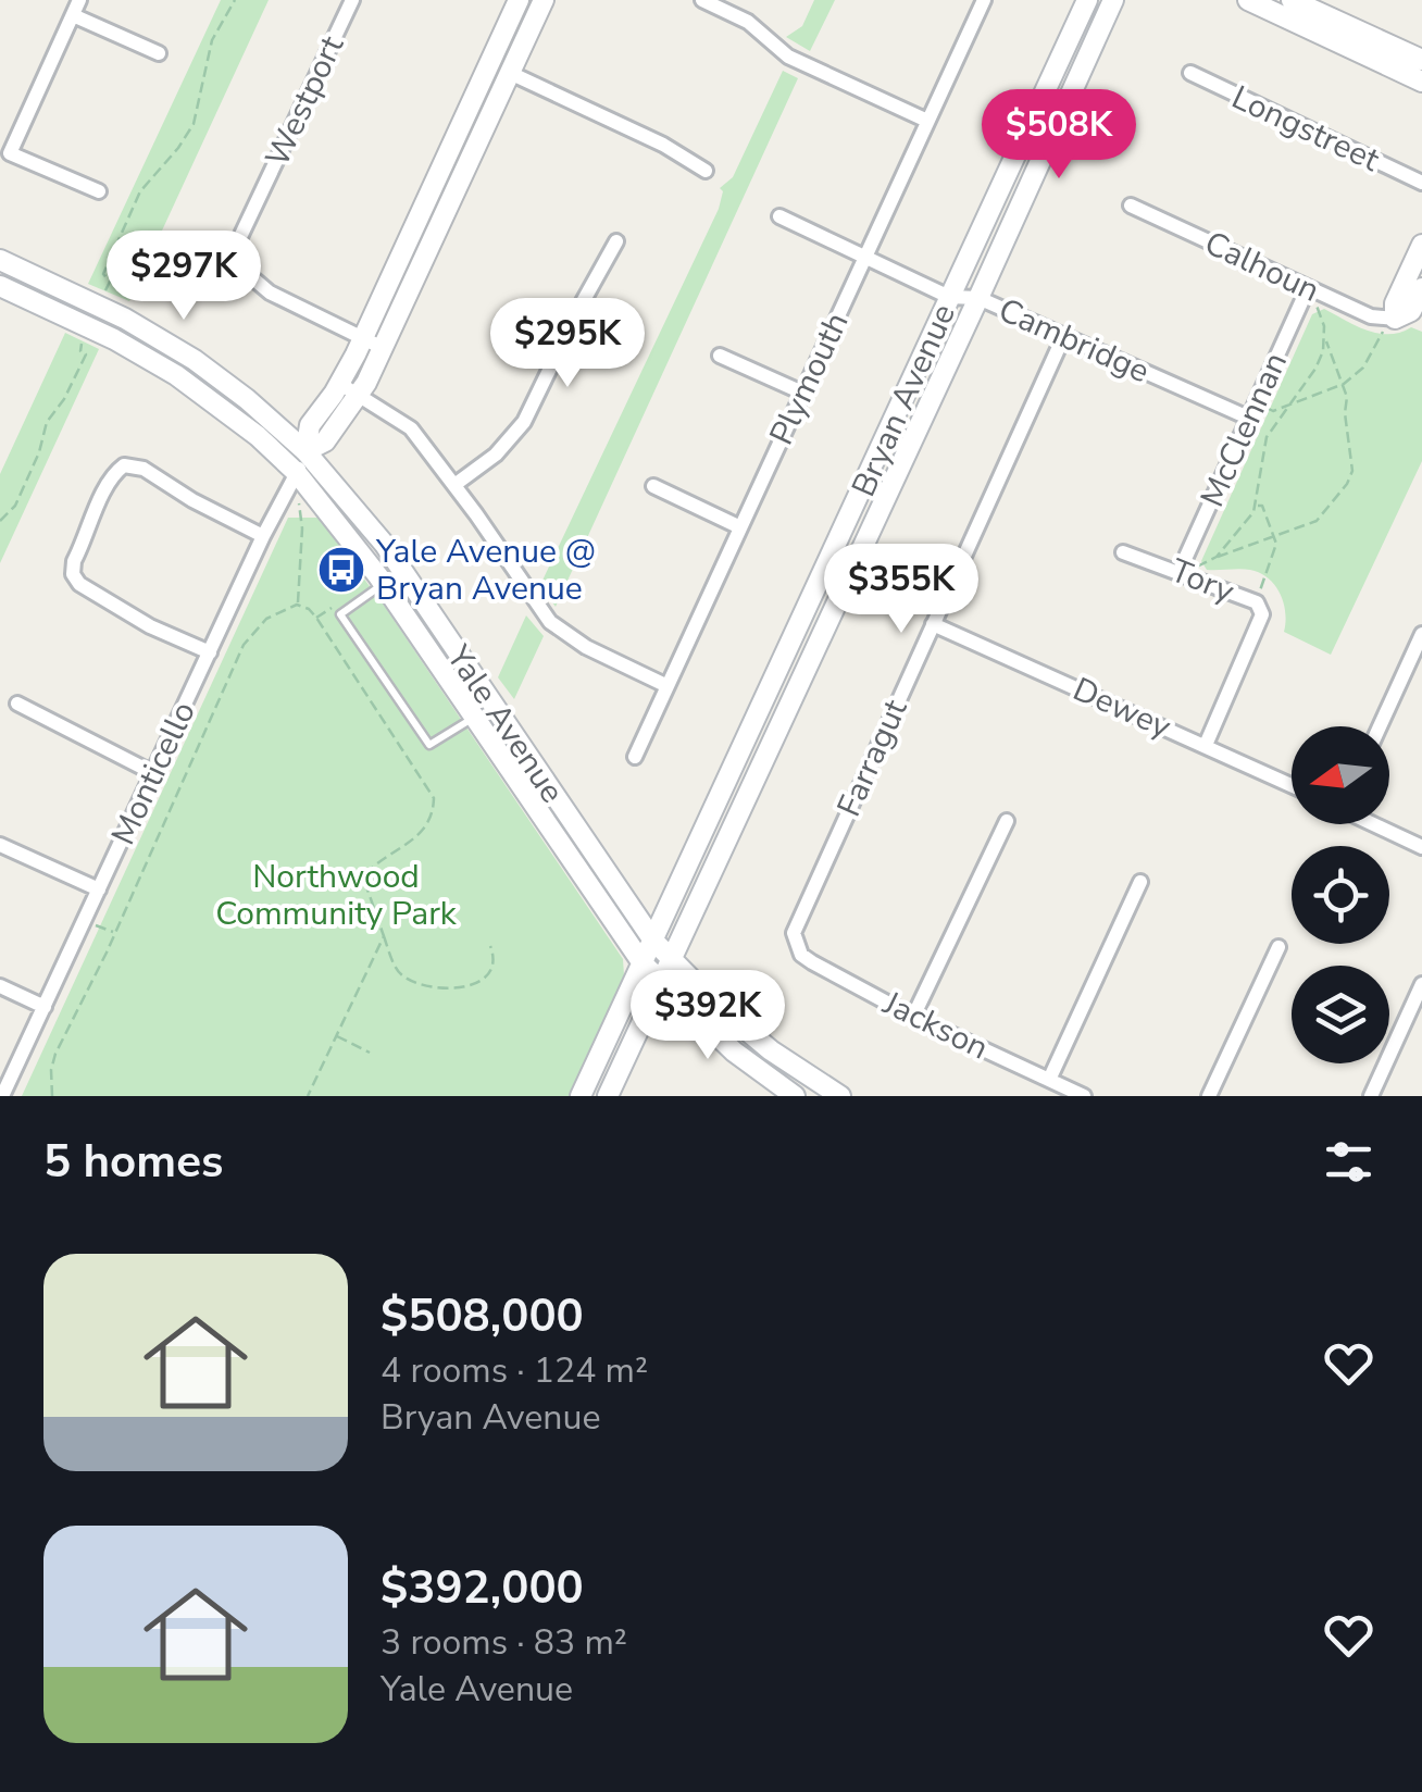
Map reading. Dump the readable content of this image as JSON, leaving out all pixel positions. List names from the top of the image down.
{
  "streets": {
    "main road": ["Bryan Avenue", "Yale Avenue", "Monticello"],
    "street": [
      "Westport",
      "Longstreet",
      "Calhoun",
      "Cambridge",
      "Plymouth",
      "McClennan",
      "Tory",
      "Dewey",
      "Farragut",
      "Jackson"
    ]
  },
  "crossings": [
    ["Westport", "Monticello"],
    ["Calhoun", "McClennan"],
    ["Cambridge", "Plymouth"],
    ["Cambridge", "Bryan Avenue"],
    ["Cambridge", "McClennan"],
    ["Cambridge", "Farragut"],
    ["Bryan Avenue", "Yale Avenue"],
    ["McClennan", "Tory"],
    ["Tory", "Dewey"],
    ["Dewey", "Farragut"],
    ["Yale Avenue", "Monticello"],
    ["Farragut", "Jackson"]
  ],
  "parks": ["Northwood Community Park"],
  "places": {
    "bus stop": ["Yale Avenue @ Bryan Avenue"]
  },
  "north": "left",
  "page": {
    "price": [
      "$508K",
      "$297K",
      "$295K",
      "$355K",
      "$392K"
    ],
    "heading": "5 homes",
    "list": [
      {
        "name": "$508,000",
        "note": "4 rooms · 124 m² · Bryan Avenue"
      },
      {
        "name": "$392,000",
        "note": "3 rooms · 83 m² · Yale Avenue"
      }
    ]
  }
}
